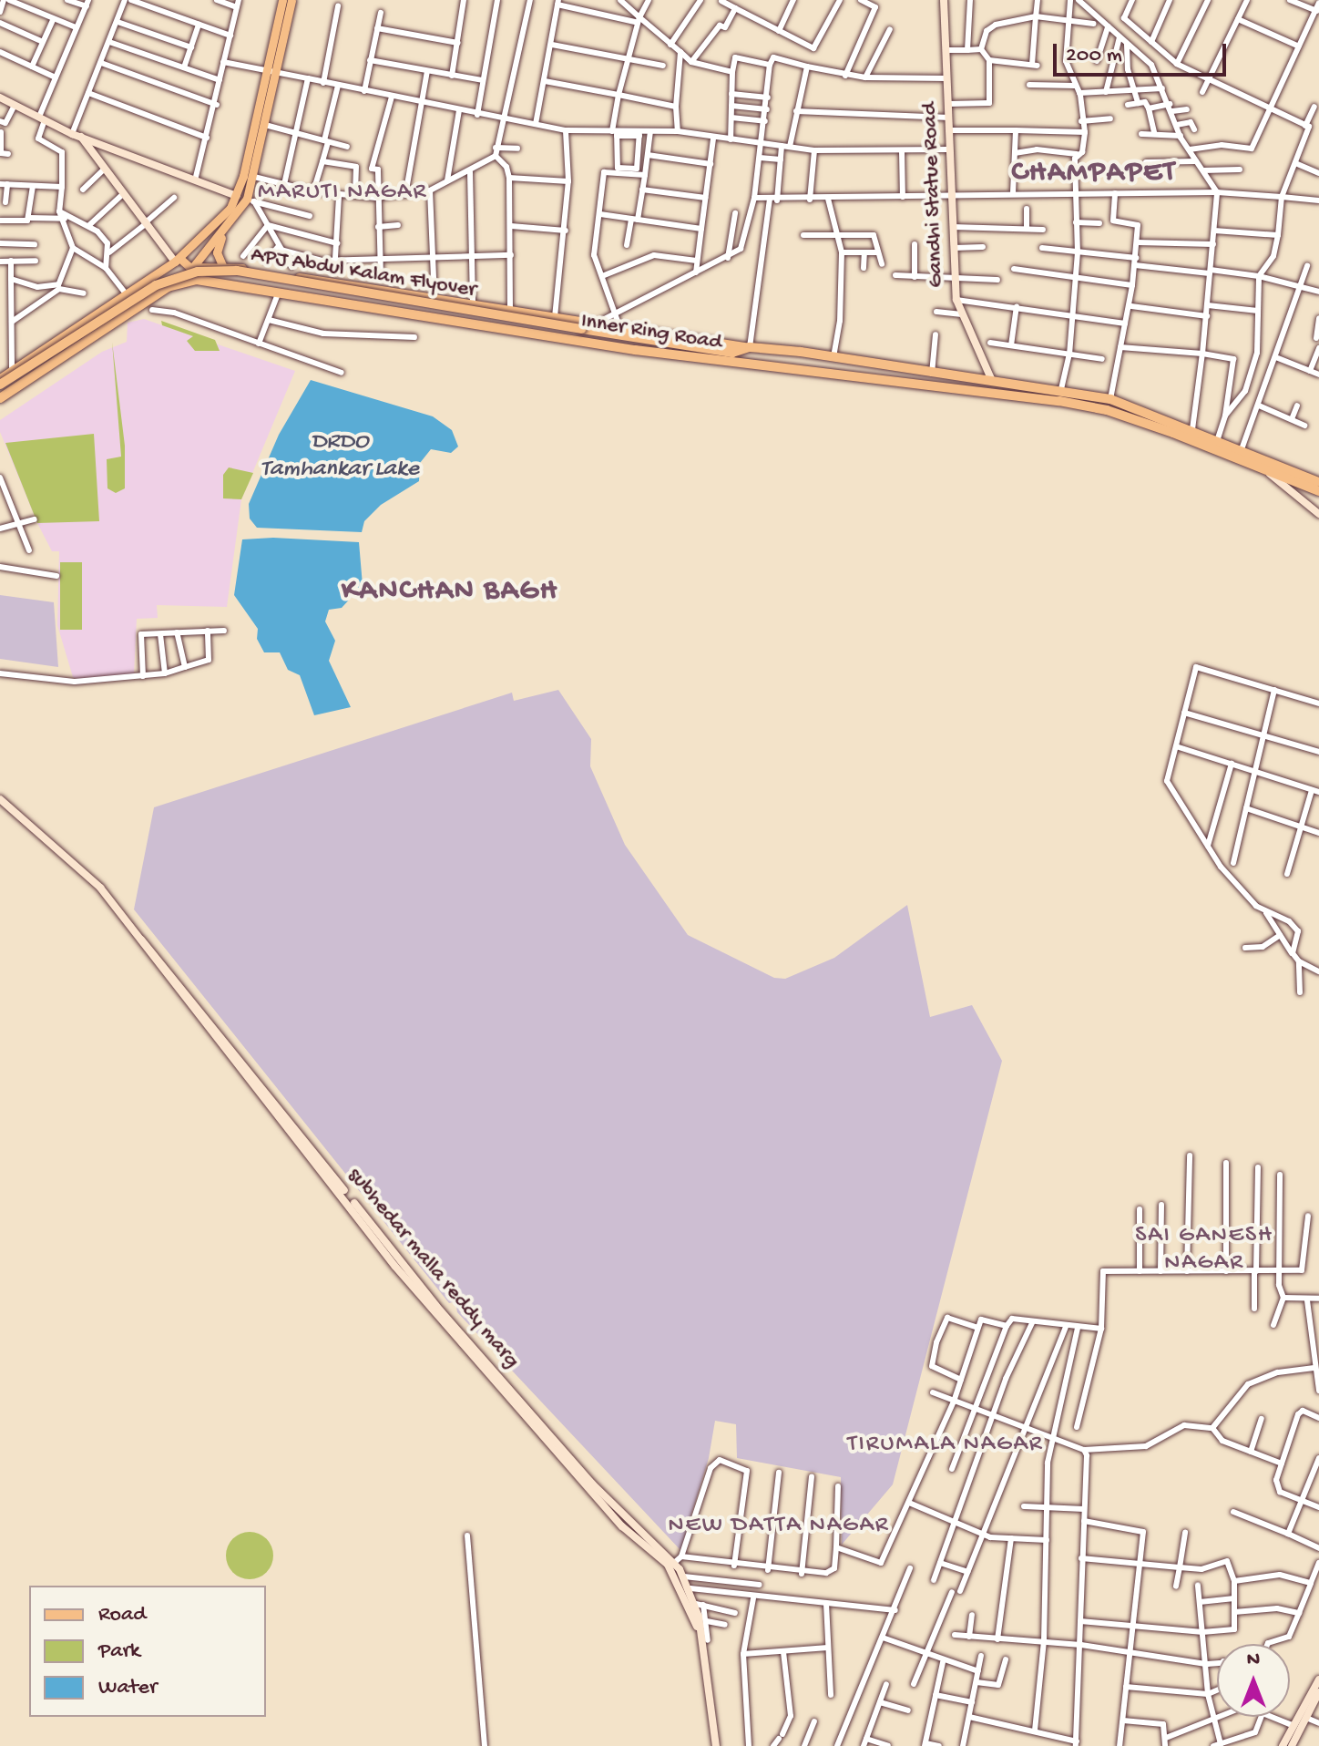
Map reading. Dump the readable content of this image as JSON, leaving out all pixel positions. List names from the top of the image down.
{
  "streets": {
    "highway": ["APJ Abdul Kalam Flyover", "Inner Ring Road"],
    "main road": ["Gandhi Statue Road", "subhedar malla reddy marg"]
  },
  "crossings": [
    ["Gandhi Statue Road", "Inner Ring Road"],
    ["APJ Abdul Kalam Flyover", "Inner Ring Road"]
  ],
  "districts": [
    "CHAMPAPET",
    "MARUTI NAGAR",
    "KANCHAN BAGH",
    "SAI GANESH NAGAR",
    "TIRUMALA NAGAR",
    "NEW DATTA NAGAR"
  ],
  "water": ["DRDO Tamhankar Lake"],
  "legend": ["Road", "Park", "Water"],
  "scale_bar": "200 m",
  "north": "top"
}
